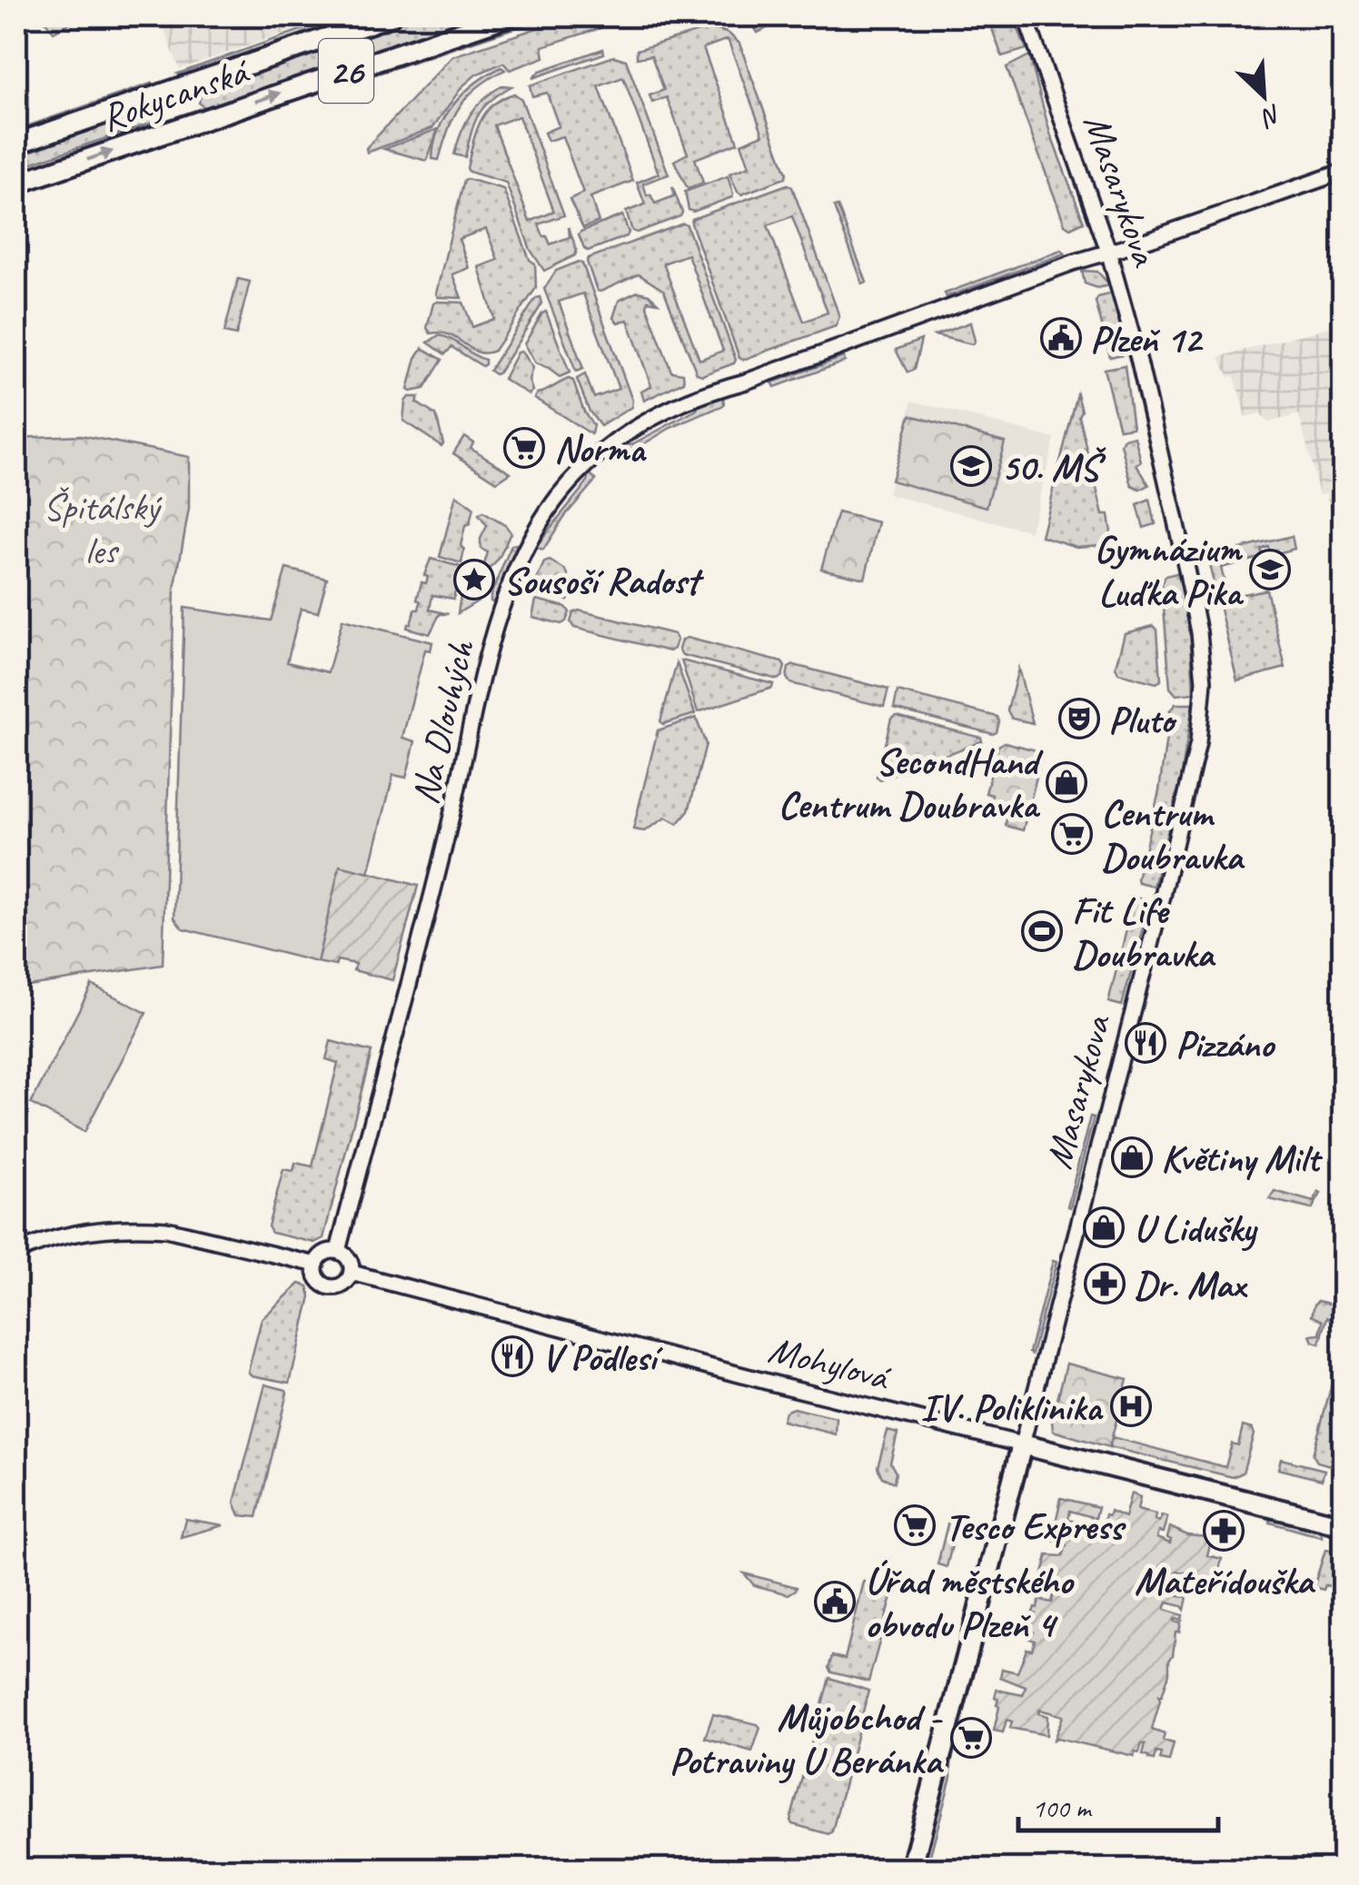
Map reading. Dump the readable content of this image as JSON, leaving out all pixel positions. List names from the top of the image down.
{
  "streets": {
    "main road": [
      "26",
      "Rokycanská",
      "Masarykova",
      "Mohylová"
    ],
    "street": ["Na Dlouhých"]
  },
  "crossings": [
    ["Masarykova", "Na Dlouhých"],
    ["Masarykova", "Mohylová"],
    ["Na Dlouhých", "Mohylová"]
  ],
  "parks": ["Špitálský les"],
  "places": {
    "public building": ["Plzeň 12", "Úřad městského obvodu Plzeň 4"],
    "supermarket": [
      "Norma",
      "Centrum Doubravka",
      "Tesco Express",
      "Můjobchod - Potraviny U Beránka"
    ],
    "school or university": ["50. MŠ", "Gymnázium Luďka Pika"],
    "place": ["Sousoší Radost"],
    "theatre": ["Pluto"],
    "shop": ["SecondHand Centrum Doubravka", "Květiny Milt", "U Lidušky"],
    "sports": ["Fit Life Doubravka"],
    "restaurant": ["Pizzáno", "V Podlesí"],
    "pharmacy": ["Dr. Max", "Mateřídouška"],
    "hospital": ["IV. Poliklinika"]
  },
  "scale_bar": "100 m",
  "north": "bottom right"
}
